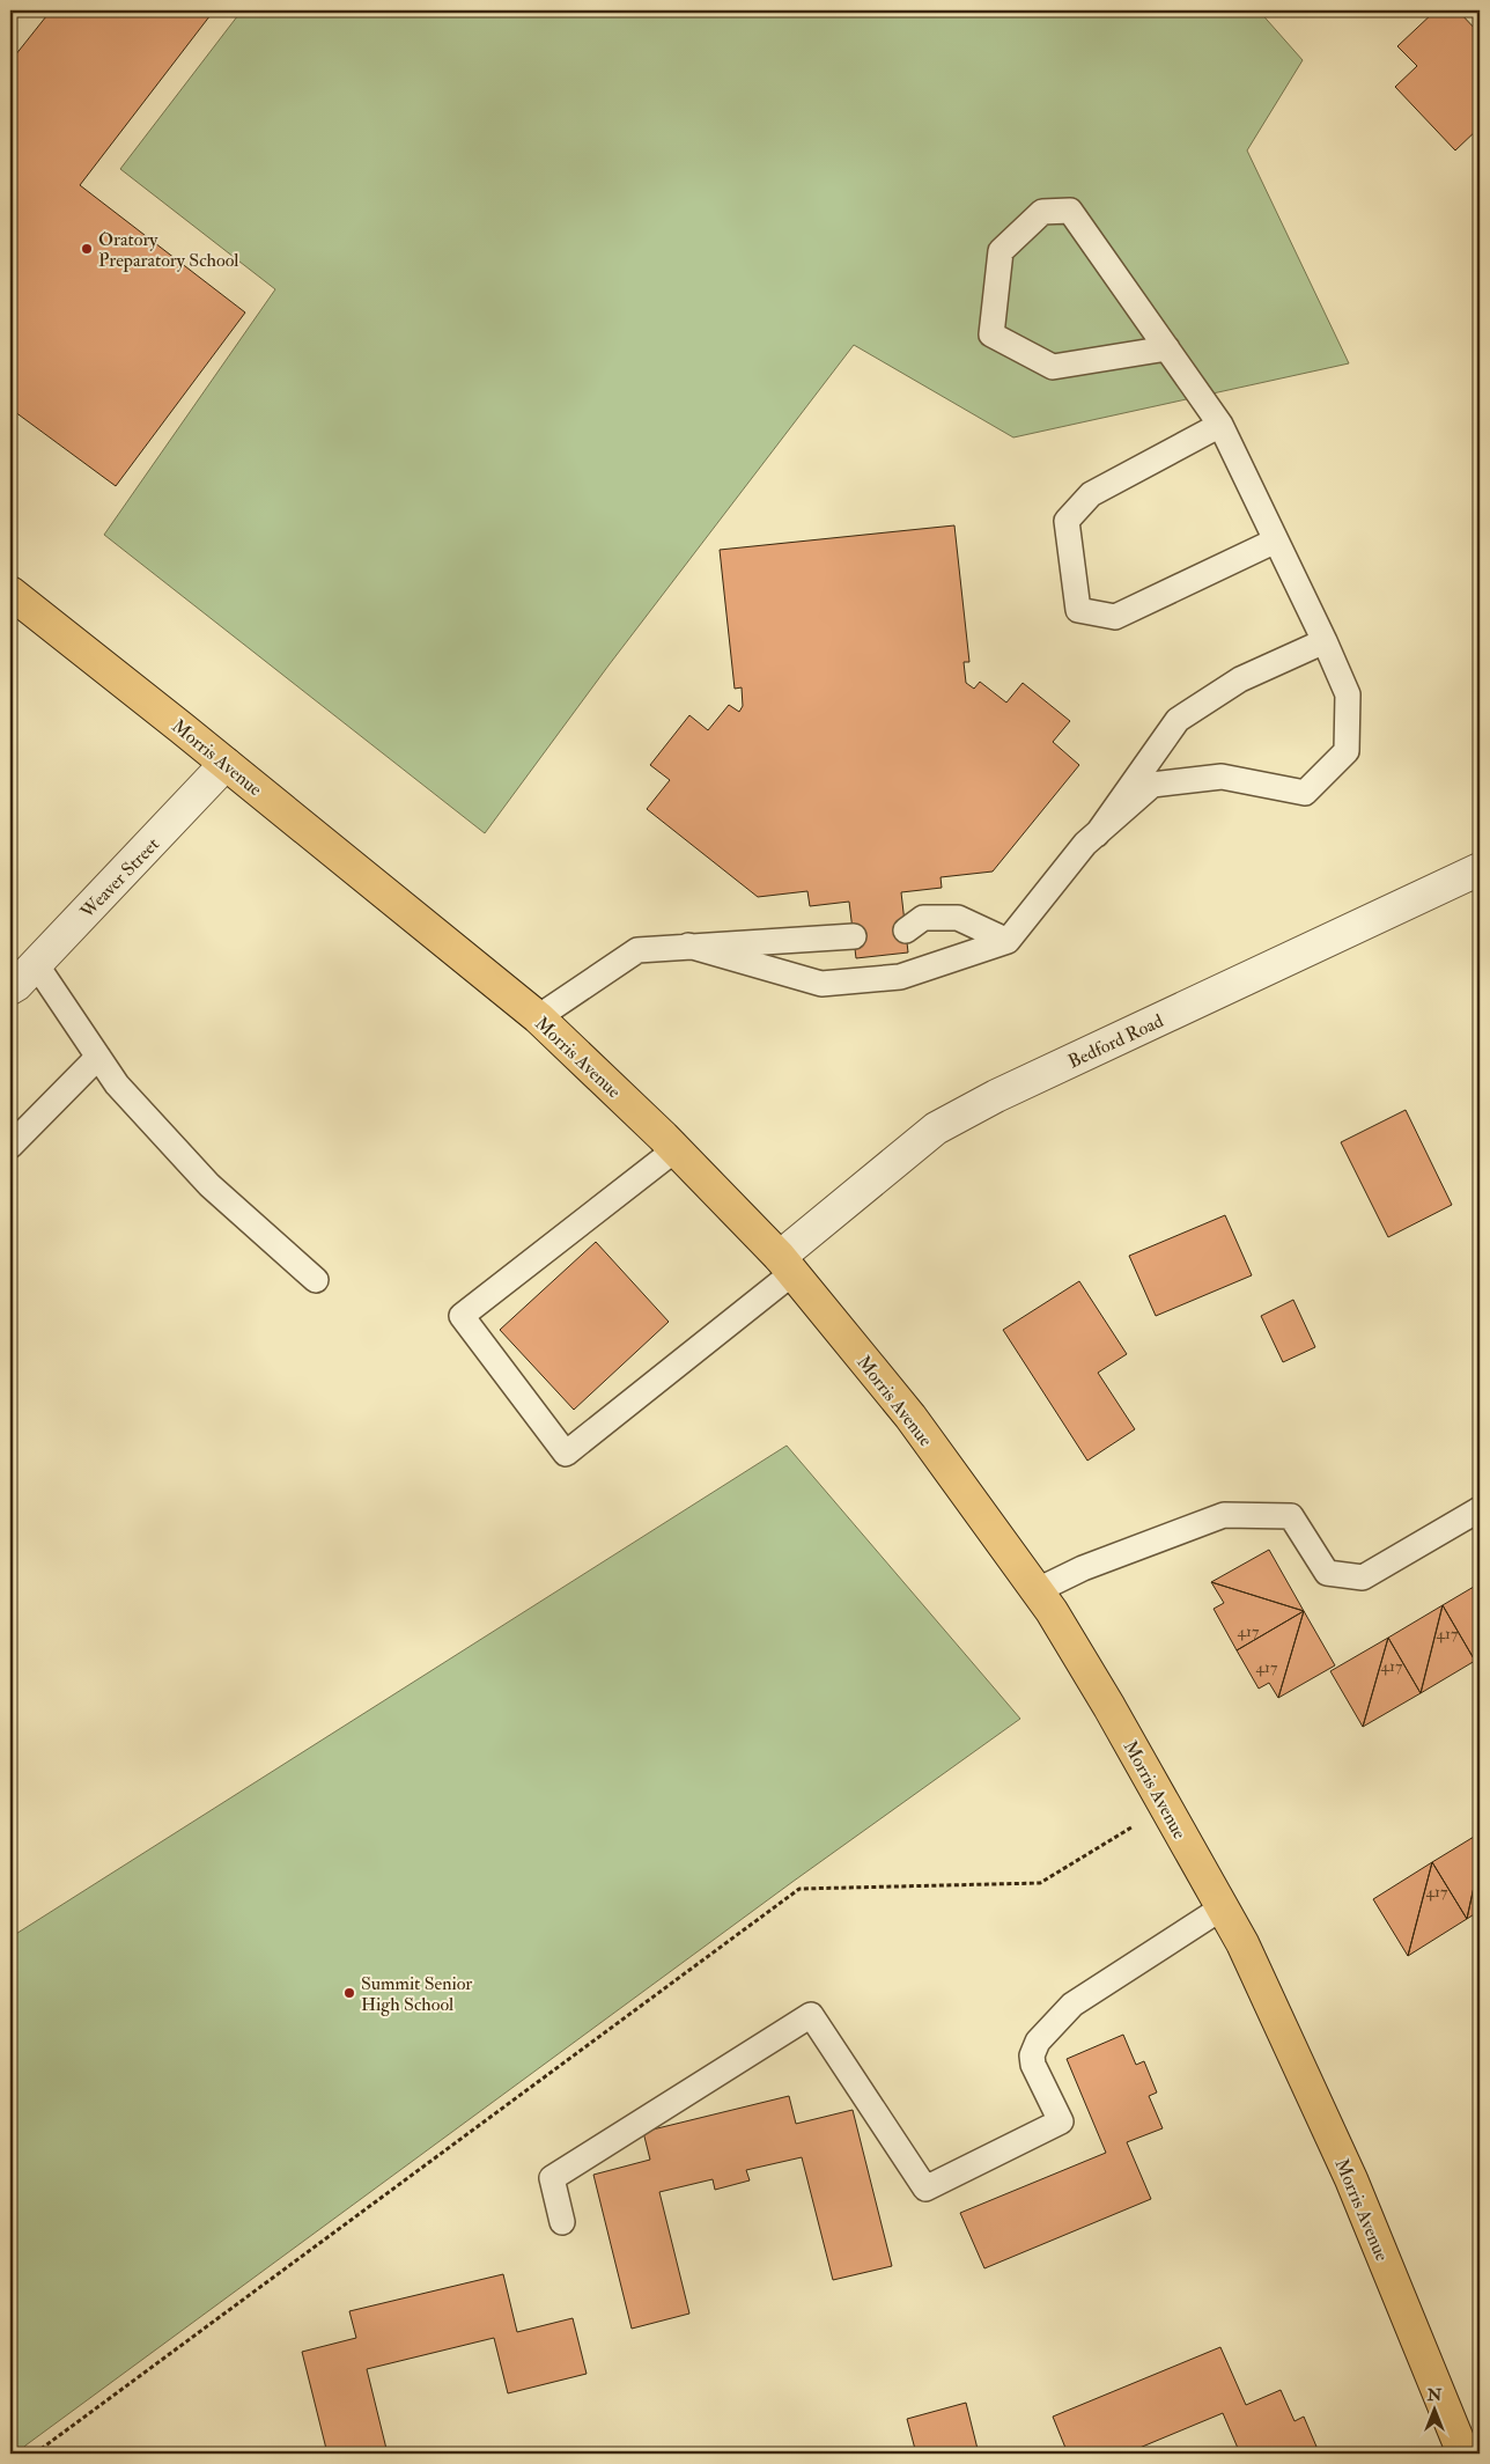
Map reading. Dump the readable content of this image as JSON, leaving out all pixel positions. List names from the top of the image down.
{
  "streets": {
    "main road": ["Morris Avenue"],
    "street": ["Weaver Street", "Bedford Road"]
  },
  "crossings": [
    ["Morris Avenue", "Weaver Street"],
    ["Morris Avenue", "Bedford Road"]
  ],
  "places": ["Oratory Preparatory School", "Summit Senior High School"],
  "house_numbers": [
    "417",
    "417",
    "417",
    "417",
    "417"
  ],
  "north": "top"
}
